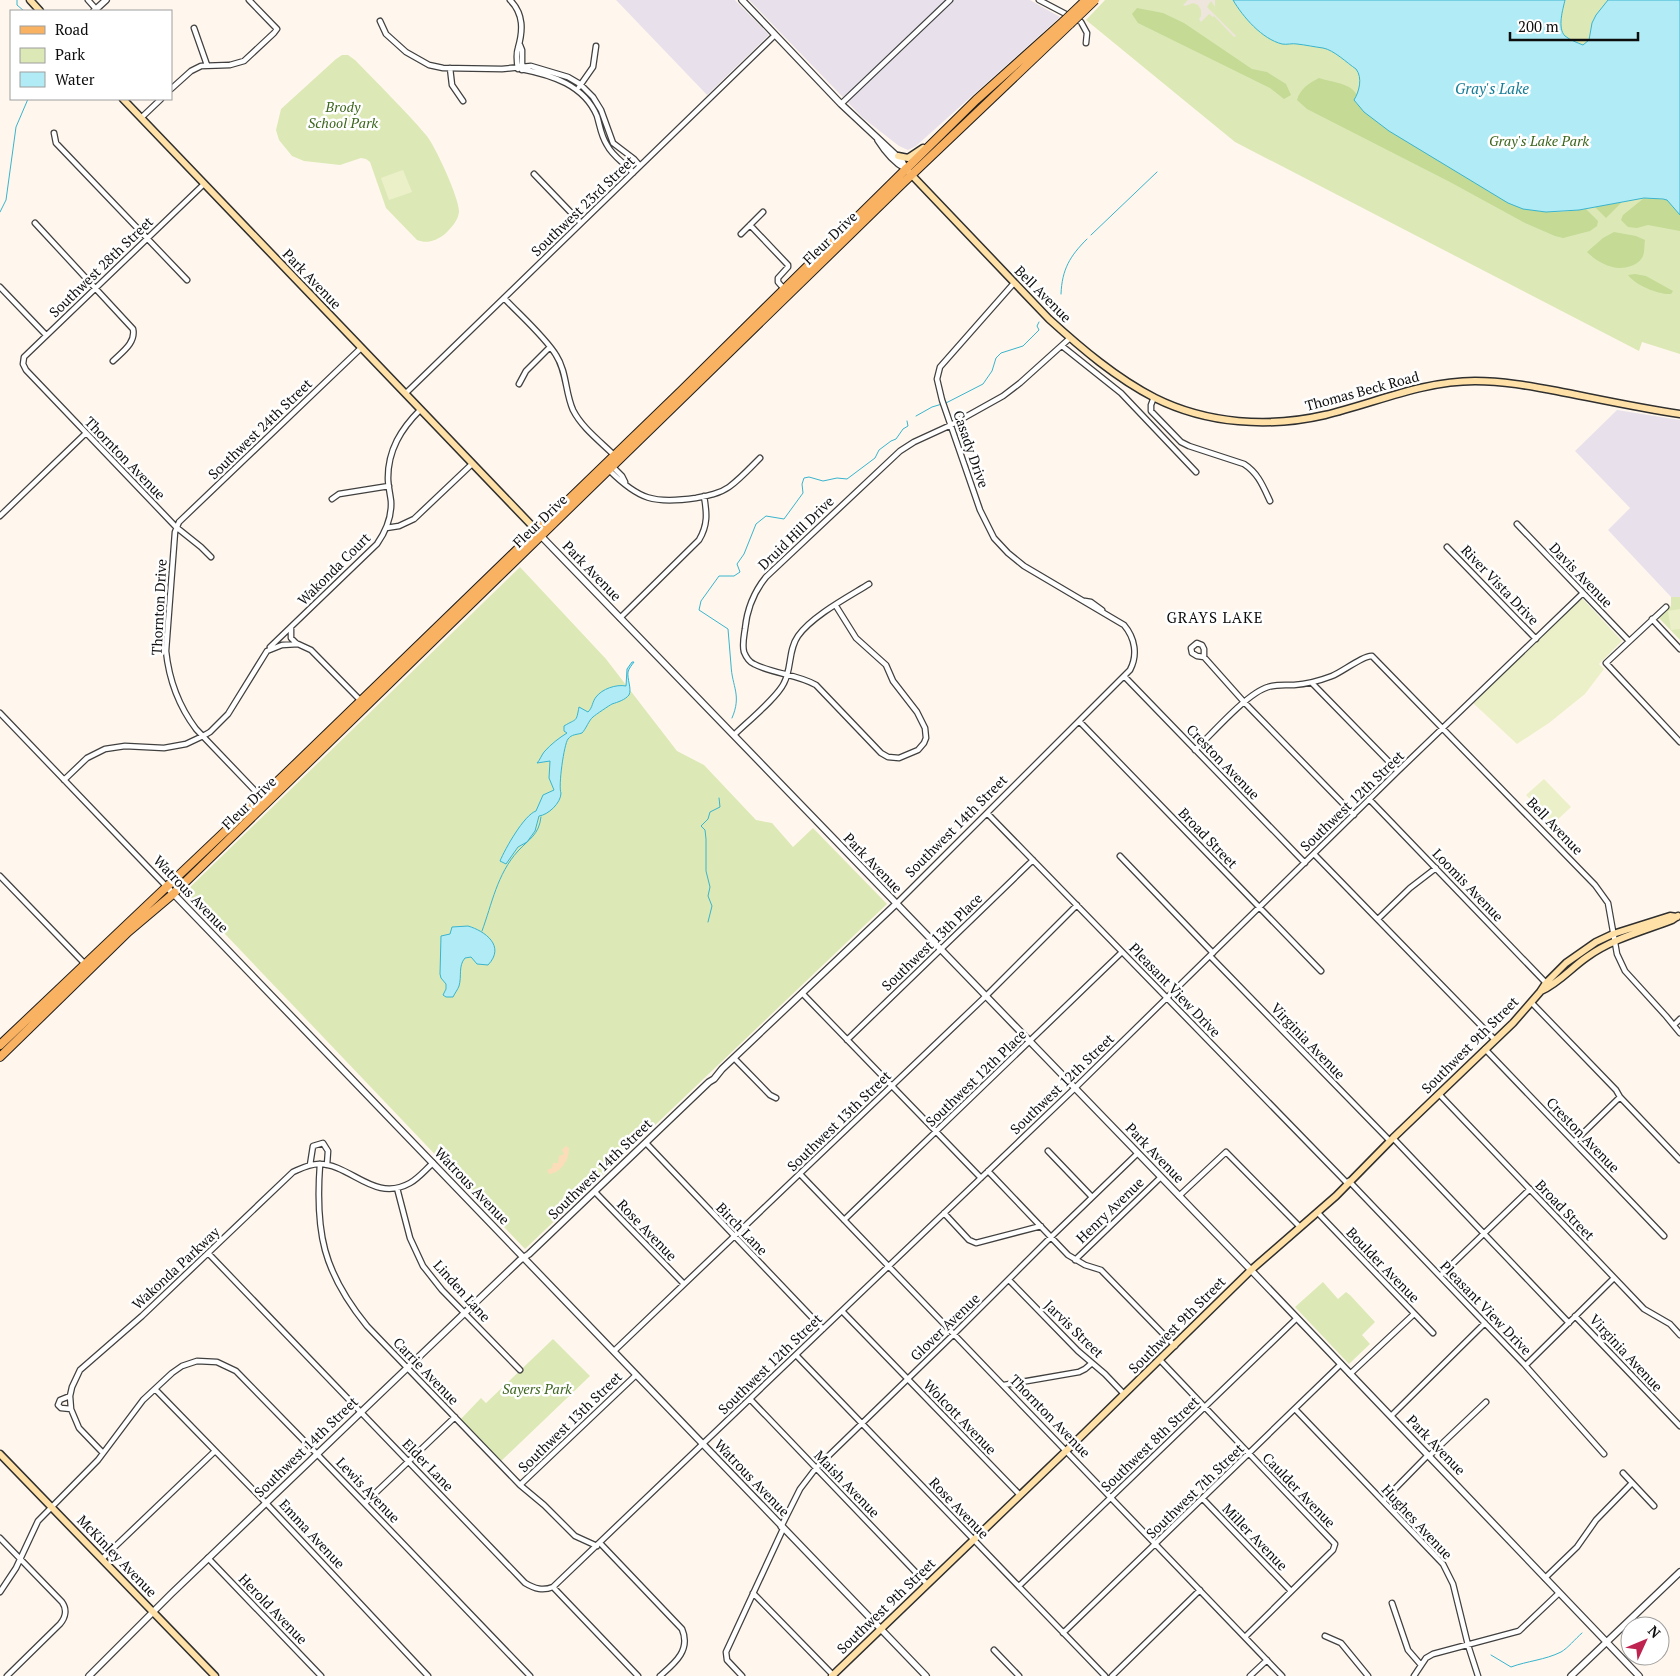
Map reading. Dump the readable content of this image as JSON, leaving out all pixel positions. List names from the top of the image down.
{
  "streets": {
    "main road": [
      "Fleur Drive",
      "Park Avenue",
      "Bell Avenue",
      "Thomas Beck Road",
      "Southwest 9th Street",
      "McKinley Avenue"
    ],
    "street": [
      "Southwest 23rd Street",
      "Southwest 28th Street",
      "Southwest 24th Street",
      "Casady Drive",
      "Thornton Avenue",
      "Druid Hill Drive",
      "Wakonda Court",
      "Davis Avenue",
      "River Vista Drive",
      "Thornton Drive",
      "Creston Avenue",
      "Southwest 12th Street",
      "Southwest 14th Street",
      "Broad Street",
      "Loomis Avenue",
      "Watrous Avenue",
      "Southwest 13th Place",
      "Pleasant View Drive",
      "Virginia Avenue",
      "Southwest 12th Place",
      "Southwest 13th Street",
      "Henry Avenue",
      "Birch Lane",
      "Rose Avenue",
      "Boulder Avenue",
      "Wakonda Parkway",
      "Linden Lane",
      "Glover Avenue",
      "Jarvis Street",
      "Carrie Avenue",
      "Wolcott Avenue",
      "Southwest 8th Street",
      "Elder Lane",
      "Maish Avenue",
      "Lewis Avenue",
      "Caulder Avenue",
      "Southwest 7th Street",
      "Hughes Avenue",
      "Emma Avenue",
      "Miller Avenue",
      "Herold Avenue"
    ]
  },
  "crossings": [
    ["Southwest 23rd Street", "Park Avenue"],
    ["Southwest 23rd Street", "Bell Avenue"],
    ["Fleur Drive", "Park Avenue"],
    ["Fleur Drive", "Bell Avenue"],
    ["Fleur Drive", "Thornton Drive"],
    ["Fleur Drive", "Watrous Avenue"],
    ["Southwest 28th Street", "Park Avenue"],
    ["Southwest 28th Street", "Thornton Avenue"],
    ["Park Avenue", "Southwest 24th Street"],
    ["Park Avenue", "Wakonda Court"],
    ["Park Avenue", "Southwest 12th Street"],
    ["Park Avenue", "Southwest 14th Street"],
    ["Park Avenue", "Southwest 13th Place"],
    ["Park Avenue", "Southwest 9th Street"],
    ["Park Avenue", "Southwest 12th Place"],
    ["Park Avenue", "Southwest 13th Street"],
    ["Park Avenue", "Henry Avenue"],
    ["Park Avenue", "Glover Avenue"],
    ["Park Avenue", "Southwest 8th Street"],
    ["Park Avenue", "Southwest 7th Street"],
    ["Bell Avenue", "Thomas Beck Road"],
    ["Bell Avenue", "Casady Drive"],
    ["Bell Avenue", "Druid Hill Drive"],
    ["Bell Avenue", "Southwest 12th Street"],
    ["Bell Avenue", "Southwest 9th Street"],
    ["Southwest 24th Street", "Thornton Avenue"],
    ["Southwest 24th Street", "Thornton Drive"],
    ["Casady Drive", "Druid Hill Drive"],
    ["Casady Drive", "Creston Avenue"],
    ["Casady Drive", "Southwest 14th Street"],
    ["Thornton Avenue", "Thornton Drive"],
    ["Thornton Avenue", "Southwest 12th Street"],
    ["Thornton Avenue", "Southwest 9th Street"],
    ["Thornton Avenue", "Southwest 12th Place"],
    ["Thornton Avenue", "Southwest 13th Street"],
    ["Thornton Avenue", "Glover Avenue"],
    ["Thornton Avenue", "Southwest 8th Street"],
    ["Thornton Avenue", "Southwest 7th Street"],
    ["Wakonda Court", "Thornton Drive"],
    ["Wakonda Court", "Watrous Avenue"],
    ["Davis Avenue", "Southwest 12th Street"],
    ["River Vista Drive", "Southwest 12th Street"],
    ["Creston Avenue", "Southwest 12th Street"],
    ["Creston Avenue", "Southwest 14th Street"],
    ["Creston Avenue", "Southwest 9th Street"],
    ["Southwest 12th Street", "Broad Street"],
    ["Southwest 12th Street", "Loomis Avenue"],
    ["Southwest 12th Street", "Watrous Avenue"],
    ["Southwest 12th Street", "Pleasant View Drive"],
    ["Southwest 12th Street", "Virginia Avenue"],
    ["Southwest 12th Street", "Birch Lane"],
    ["Southwest 12th Street", "Rose Avenue"],
    ["Southwest 12th Street", "Carrie Avenue"],
    ["Southwest 12th Street", "Wolcott Avenue"],
    ["Southwest 12th Street", "Elder Lane"],
    ["Southwest 12th Street", "Maish Avenue"],
    ["Southwest 14th Street", "Broad Street"],
    ["Southwest 14th Street", "Watrous Avenue"],
    ["Southwest 14th Street", "Pleasant View Drive"],
    ["Southwest 14th Street", "Birch Lane"],
    ["Southwest 14th Street", "Rose Avenue"],
    ["Southwest 14th Street", "Linden Lane"],
    ["Southwest 14th Street", "Carrie Avenue"],
    ["Southwest 14th Street", "Elder Lane"],
    ["Southwest 14th Street", "Lewis Avenue"],
    ["Southwest 14th Street", "Emma Avenue"],
    ["Southwest 14th Street", "McKinley Avenue"],
    ["Southwest 14th Street", "Herold Avenue"],
    ["Broad Street", "Southwest 9th Street"],
    ["Loomis Avenue", "Southwest 9th Street"],
    ["Watrous Avenue", "Southwest 9th Street"],
    ["Watrous Avenue", "Southwest 13th Street"],
    ["Watrous Avenue", "Glover Avenue"],
    ["Southwest 13th Place", "Pleasant View Drive"],
    ["Pleasant View Drive", "Southwest 9th Street"],
    ["Pleasant View Drive", "Southwest 12th Place"],
    ["Pleasant View Drive", "Southwest 13th Street"],
    ["Virginia Avenue", "Southwest 9th Street"],
    ["Southwest 9th Street", "Rose Avenue"],
    ["Southwest 9th Street", "Boulder Avenue"],
    ["Southwest 9th Street", "Jarvis Street"],
    ["Southwest 9th Street", "Wolcott Avenue"],
    ["Southwest 9th Street", "Maish Avenue"],
    ["Southwest 9th Street", "Caulder Avenue"],
    ["Southwest 13th Street", "Birch Lane"],
    ["Southwest 13th Street", "Rose Avenue"],
    ["Southwest 13th Street", "Carrie Avenue"],
    ["Rose Avenue", "Glover Avenue"],
    ["Rose Avenue", "Southwest 8th Street"],
    ["Rose Avenue", "Southwest 7th Street"],
    ["Wakonda Parkway", "Linden Lane"],
    ["Wakonda Parkway", "Carrie Avenue"],
    ["Wakonda Parkway", "Elder Lane"],
    ["Wakonda Parkway", "Lewis Avenue"],
    ["Glover Avenue", "Jarvis Street"],
    ["Glover Avenue", "Wolcott Avenue"],
    ["Glover Avenue", "Maish Avenue"],
    ["Southwest 8th Street", "Caulder Avenue"],
    ["Lewis Avenue", "Emma Avenue"],
    ["Lewis Avenue", "McKinley Avenue"],
    ["Caulder Avenue", "Southwest 7th Street"],
    ["Caulder Avenue", "Miller Avenue"],
    ["Southwest 7th Street", "Hughes Avenue"],
    ["Southwest 7th Street", "Miller Avenue"]
  ],
  "districts": ["GRAYS LAKE"],
  "water": ["Gray's Lake"],
  "parks": ["Brody School Park", "Gray's Lake Park", "Sayers Park"],
  "legend": ["Road", "Park", "Water"],
  "scale_bar": "200 m",
  "north": "top right"
}
